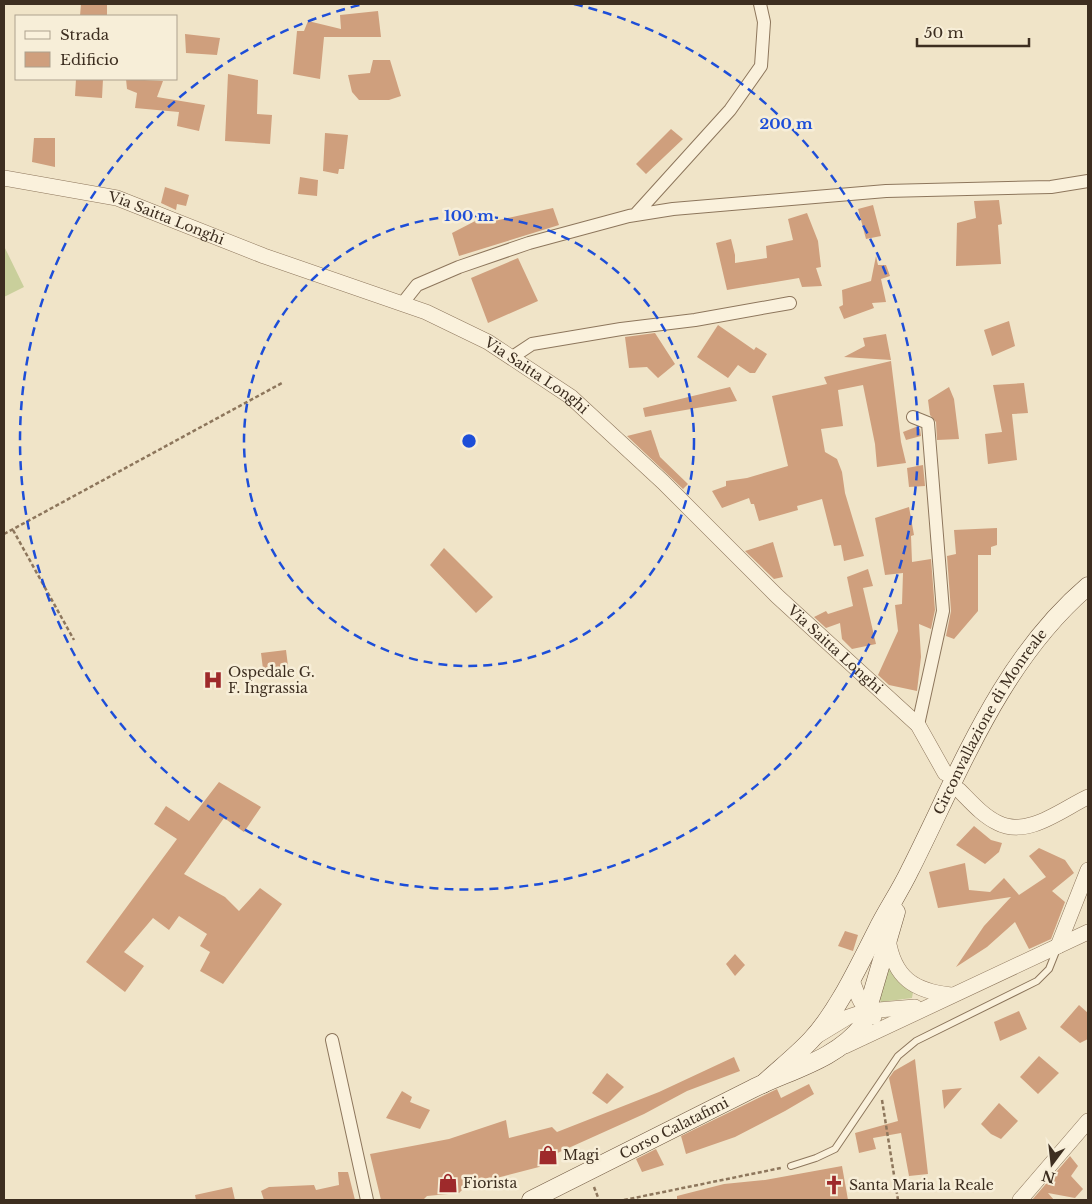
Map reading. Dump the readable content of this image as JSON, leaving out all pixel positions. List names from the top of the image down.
{
  "streets": {
    "main road": ["Circonvallazione di Monreale", "Corso Calatafimi"],
    "street": ["Via Saitta Longhi"]
  },
  "places": {
    "hospital": ["Ospedale G. F. Ingrassia"],
    "shop": ["Magi", "Fiorista"],
    "church": ["Santa Maria la Reale"]
  },
  "legend": ["Strada", "Edificio"],
  "scale_bar": "50 m",
  "north": "bottom",
  "rings": ["200 m", "100 m"]
}
